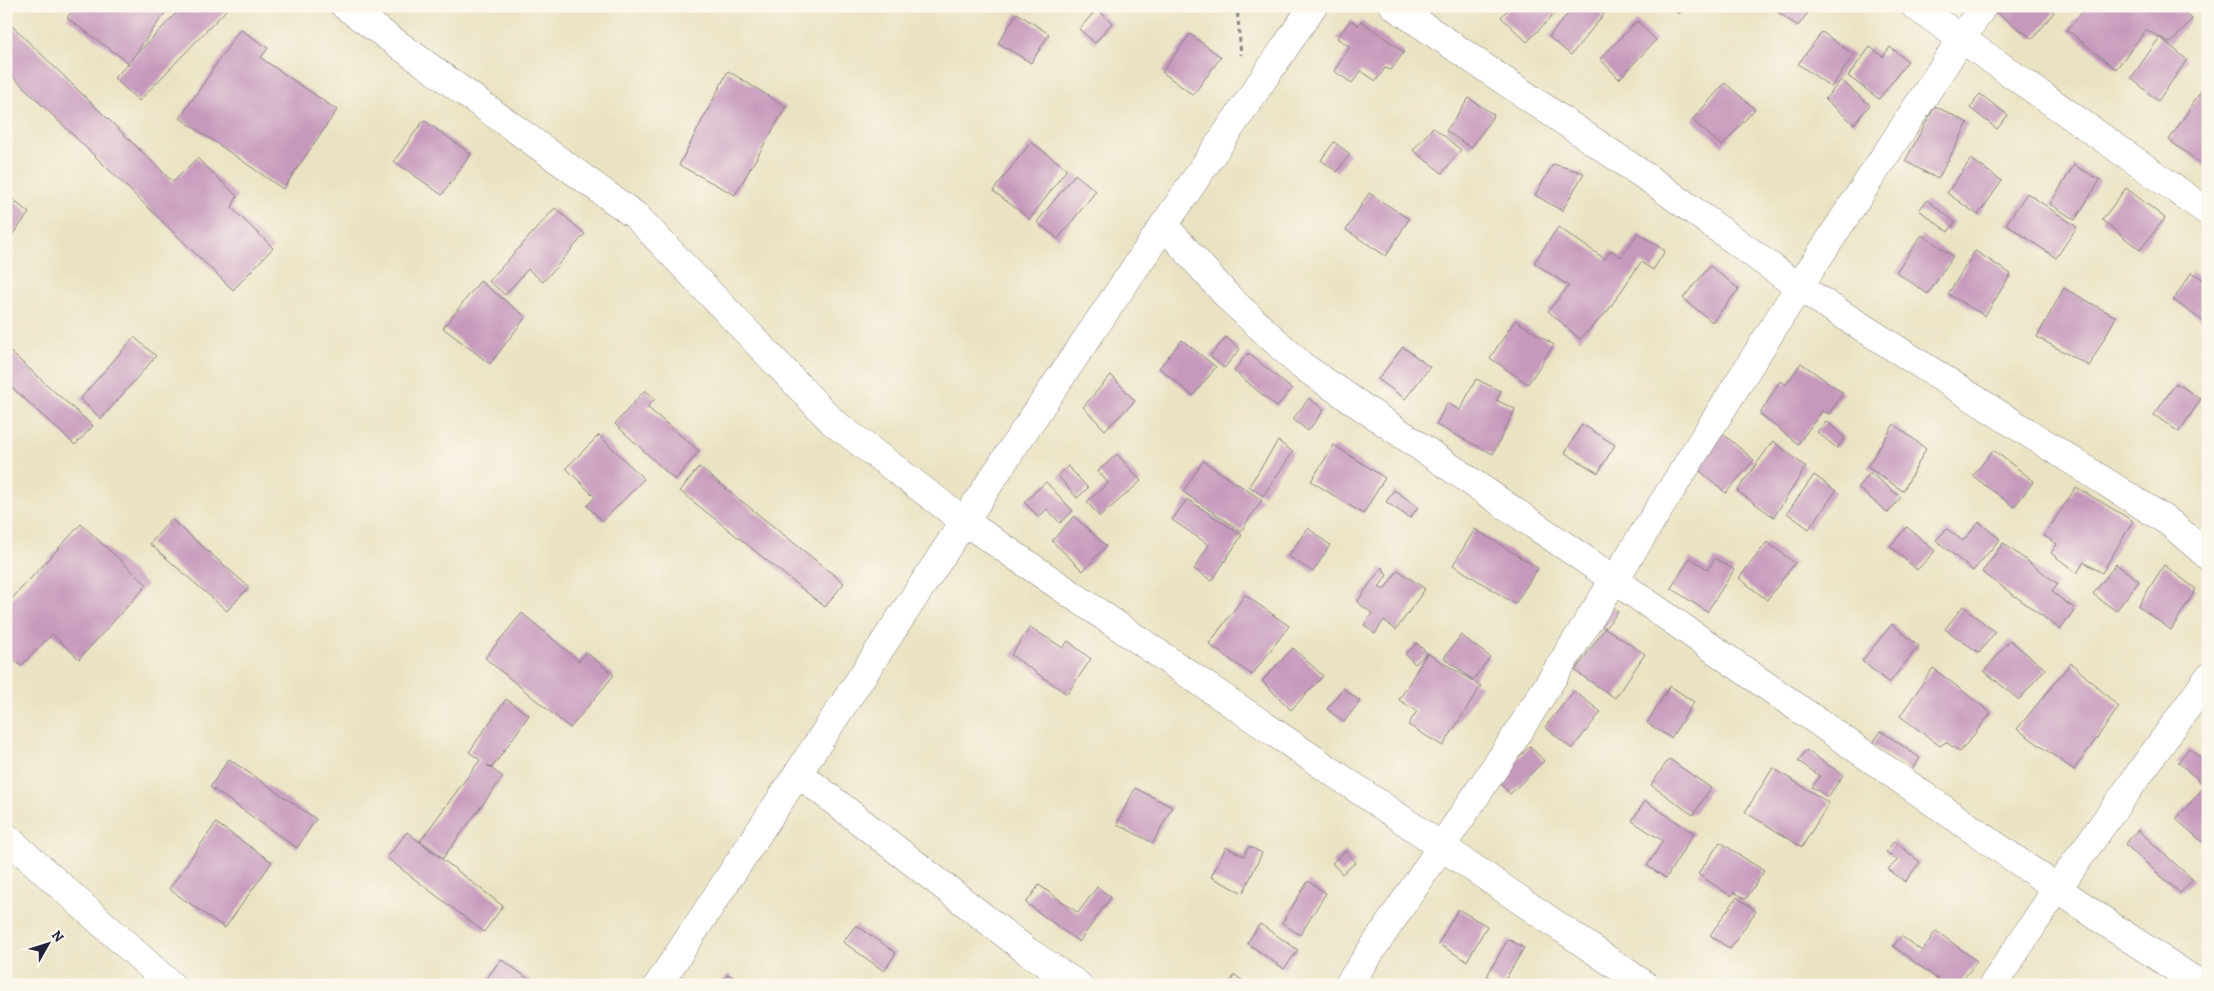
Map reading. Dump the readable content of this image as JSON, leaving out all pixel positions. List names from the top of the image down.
{
  "north": "top right"
}
